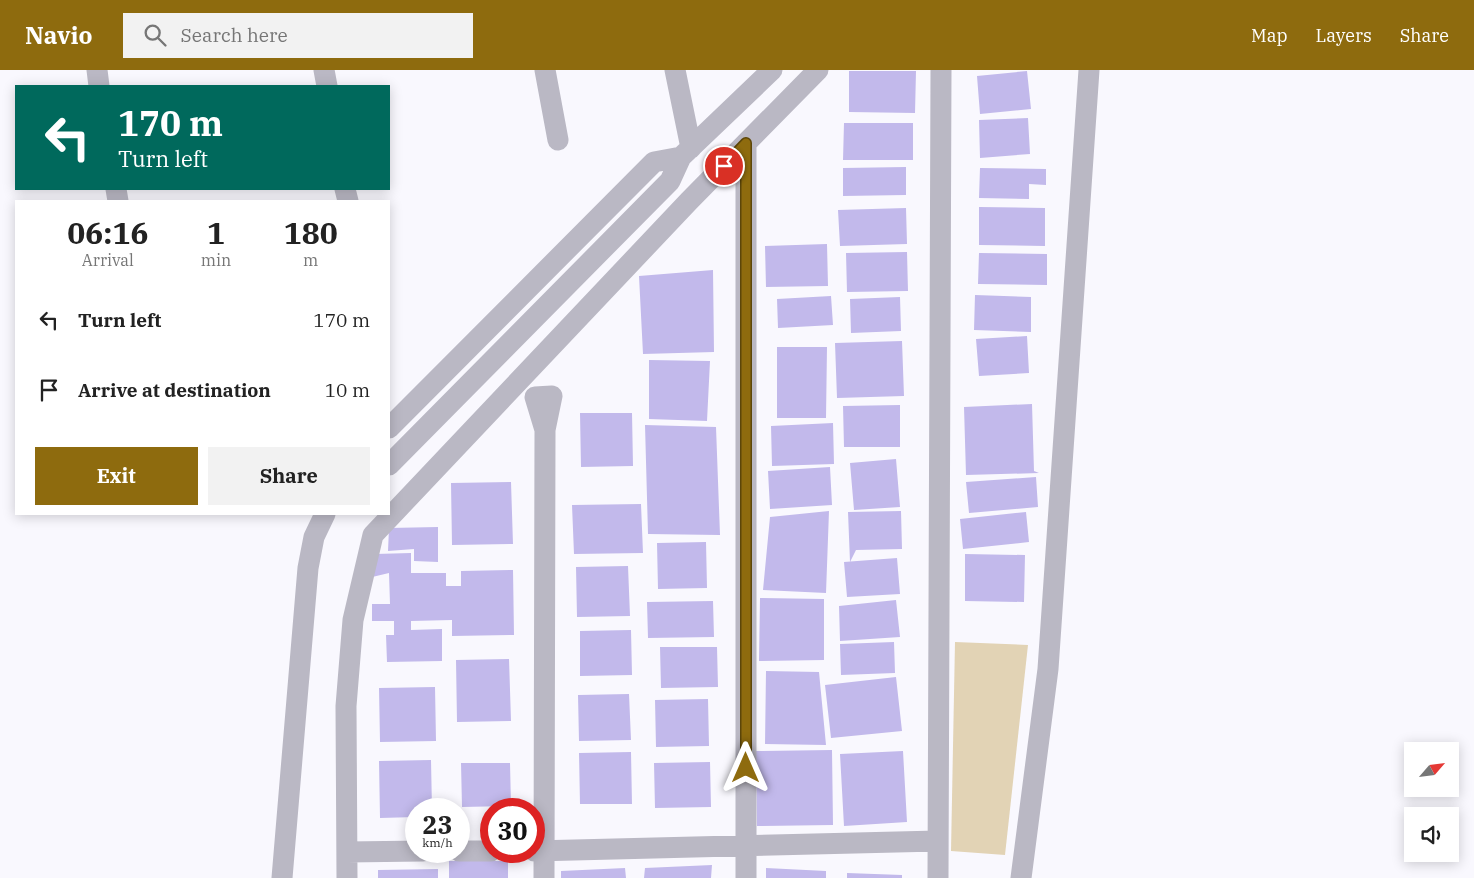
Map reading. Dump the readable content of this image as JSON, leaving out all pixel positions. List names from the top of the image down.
{
  "north": "top right",
  "page": {
    "header": "Navio",
    "search": "Search here",
    "nav": ["Map", "Layers", "Share"],
    "turn": ["170 m", "Turn left"],
    "eta": [
      "06:16",
      "Arrival",
      "1",
      "min",
      "180",
      "m"
    ],
    "list": [
      {
        "name": "Turn left",
        "value": "170 m"
      },
      {
        "name": "Arrive at destination",
        "value": "10 m"
      }
    ],
    "buttons": ["Exit", "Share"],
    "speed": "23 km/h",
    "limit": "30"
  }
}
